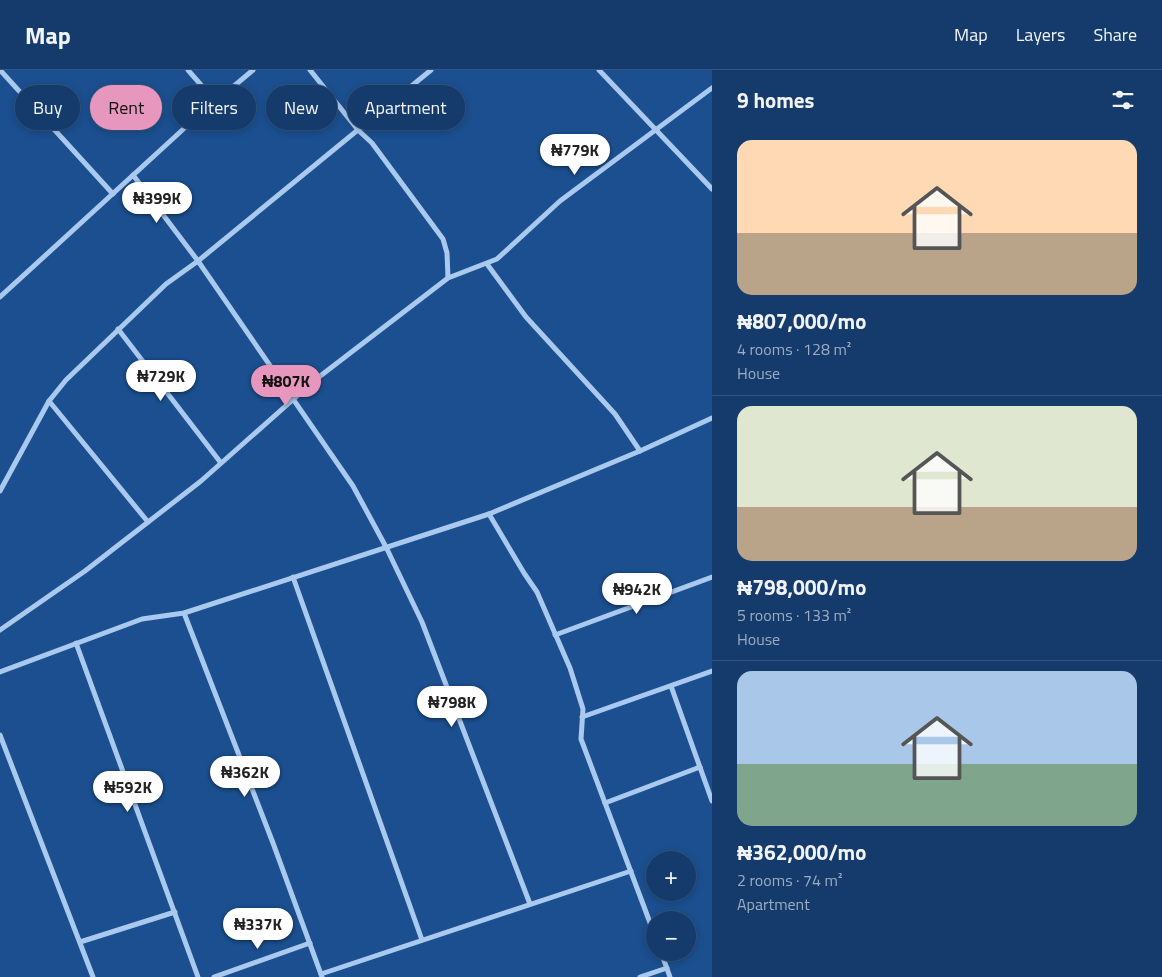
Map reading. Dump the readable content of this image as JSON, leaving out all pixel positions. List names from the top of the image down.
{
  "page": {
    "header": "Map",
    "nav": ["Map", "Layers", "Share"],
    "heading": "9 homes",
    "chip": [
      "Buy",
      "Rent",
      "Filters",
      "New",
      "Apartment"
    ],
    "list": [
      {
        "name": "₦807,000/mo",
        "note": "4 rooms · 128 m² · House"
      },
      {
        "name": "₦798,000/mo",
        "note": "5 rooms · 133 m² · House"
      },
      {
        "name": "₦362,000/mo",
        "note": "2 rooms · 74 m² · Apartment"
      }
    ],
    "price": [
      "₦779K",
      "₦399K",
      "₦729K",
      "₦807K",
      "₦942K",
      "₦798K",
      "₦362K",
      "₦592K",
      "₦337K"
    ],
    "map_buttons": ["+", "−"]
  }
}
